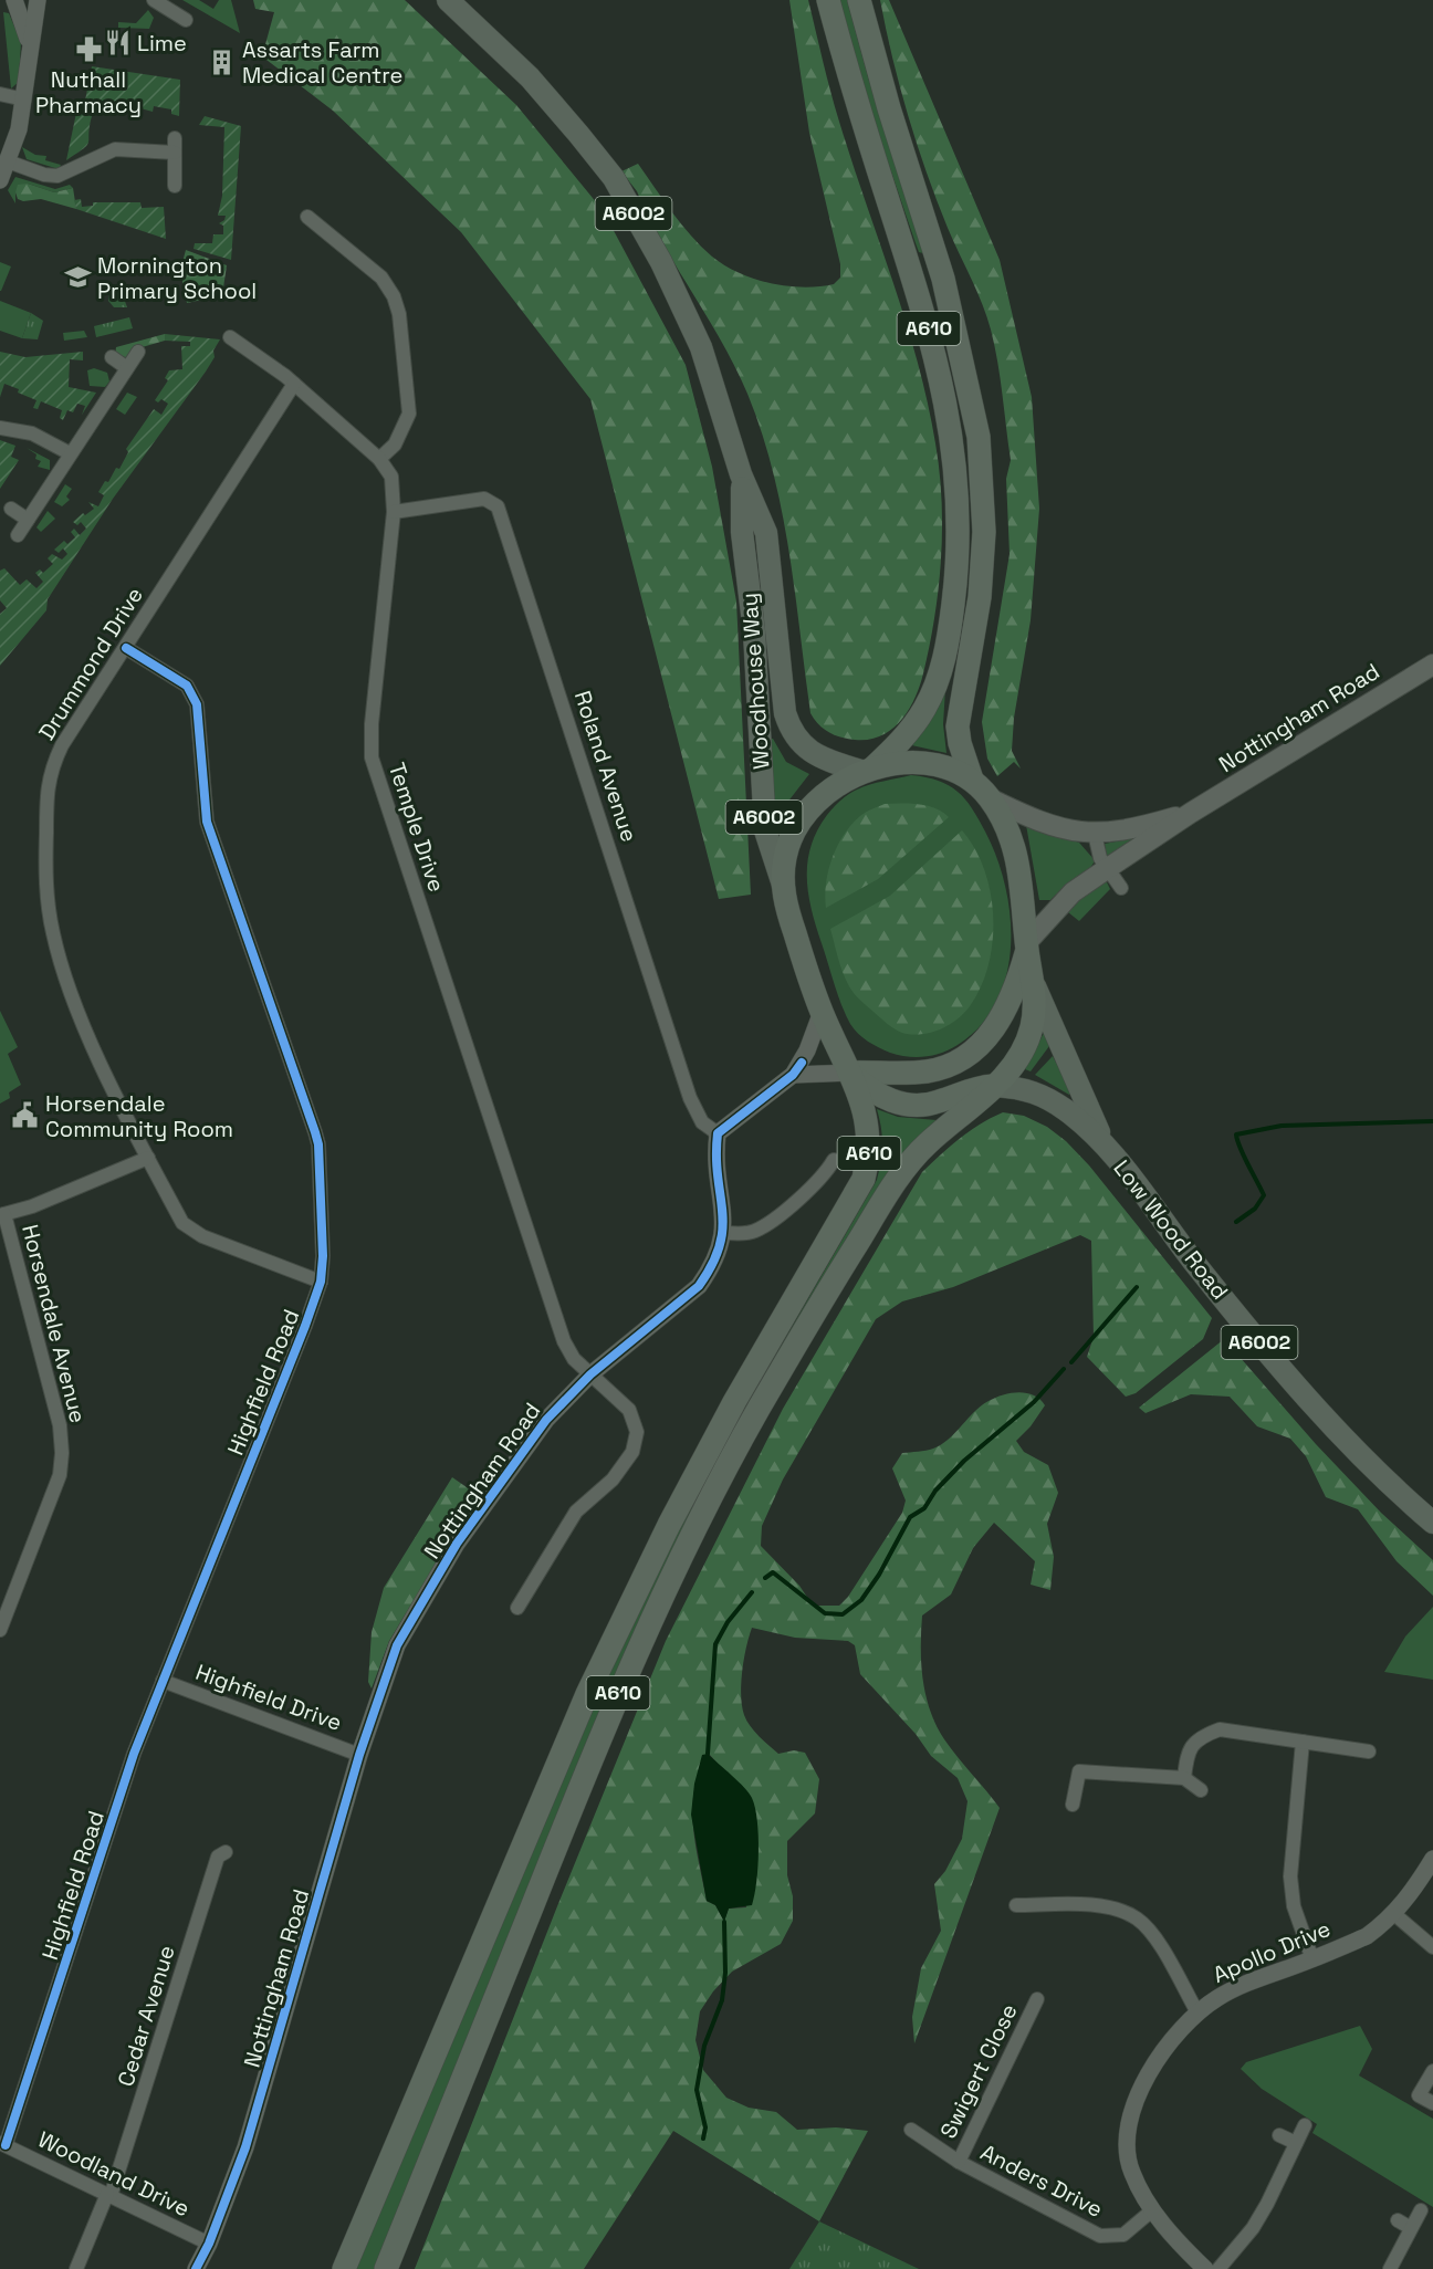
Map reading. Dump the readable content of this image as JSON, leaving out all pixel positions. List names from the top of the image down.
{
  "streets": {
    "highway": ["A610"],
    "main road": [
      "A6002",
      "Woodhouse Way",
      "Nottingham Road",
      "Low Wood Road"
    ],
    "street": [
      "Drummond Drive",
      "Roland Avenue",
      "Temple Drive",
      "Horsendale Avenue",
      "Highfield Road",
      "Highfield Drive",
      "Apollo Drive",
      "Cedar Avenue",
      "Swigert Close",
      "Woodland Drive",
      "Anders Drive"
    ]
  },
  "crossings": [
    ["A6002", "A610"],
    ["A6002", "Low Wood Road"],
    ["A610", "Woodhouse Way"],
    ["A610", "Nottingham Road"],
    ["A610", "Low Wood Road"],
    ["Drummond Drive", "Temple Drive"],
    ["Drummond Drive", "Highfield Road"],
    ["Nottingham Road", "Roland Avenue"],
    ["Nottingham Road", "Temple Drive"],
    ["Nottingham Road", "Highfield Drive"],
    ["Nottingham Road", "Woodland Drive"],
    ["Roland Avenue", "Temple Drive"],
    ["Highfield Road", "Highfield Drive"],
    ["Highfield Road", "Woodland Drive"],
    ["Apollo Drive", "Anders Drive"],
    ["Cedar Avenue", "Woodland Drive"],
    ["Swigert Close", "Anders Drive"]
  ],
  "places": {
    "restaurant": ["Lime"],
    "pharmacy": ["Nuthall Pharmacy"],
    "building": ["Assarts Farm Medical Centre"],
    "school or university": ["Mornington Primary School"],
    "public building": ["Horsendale Community Room"]
  }
}
